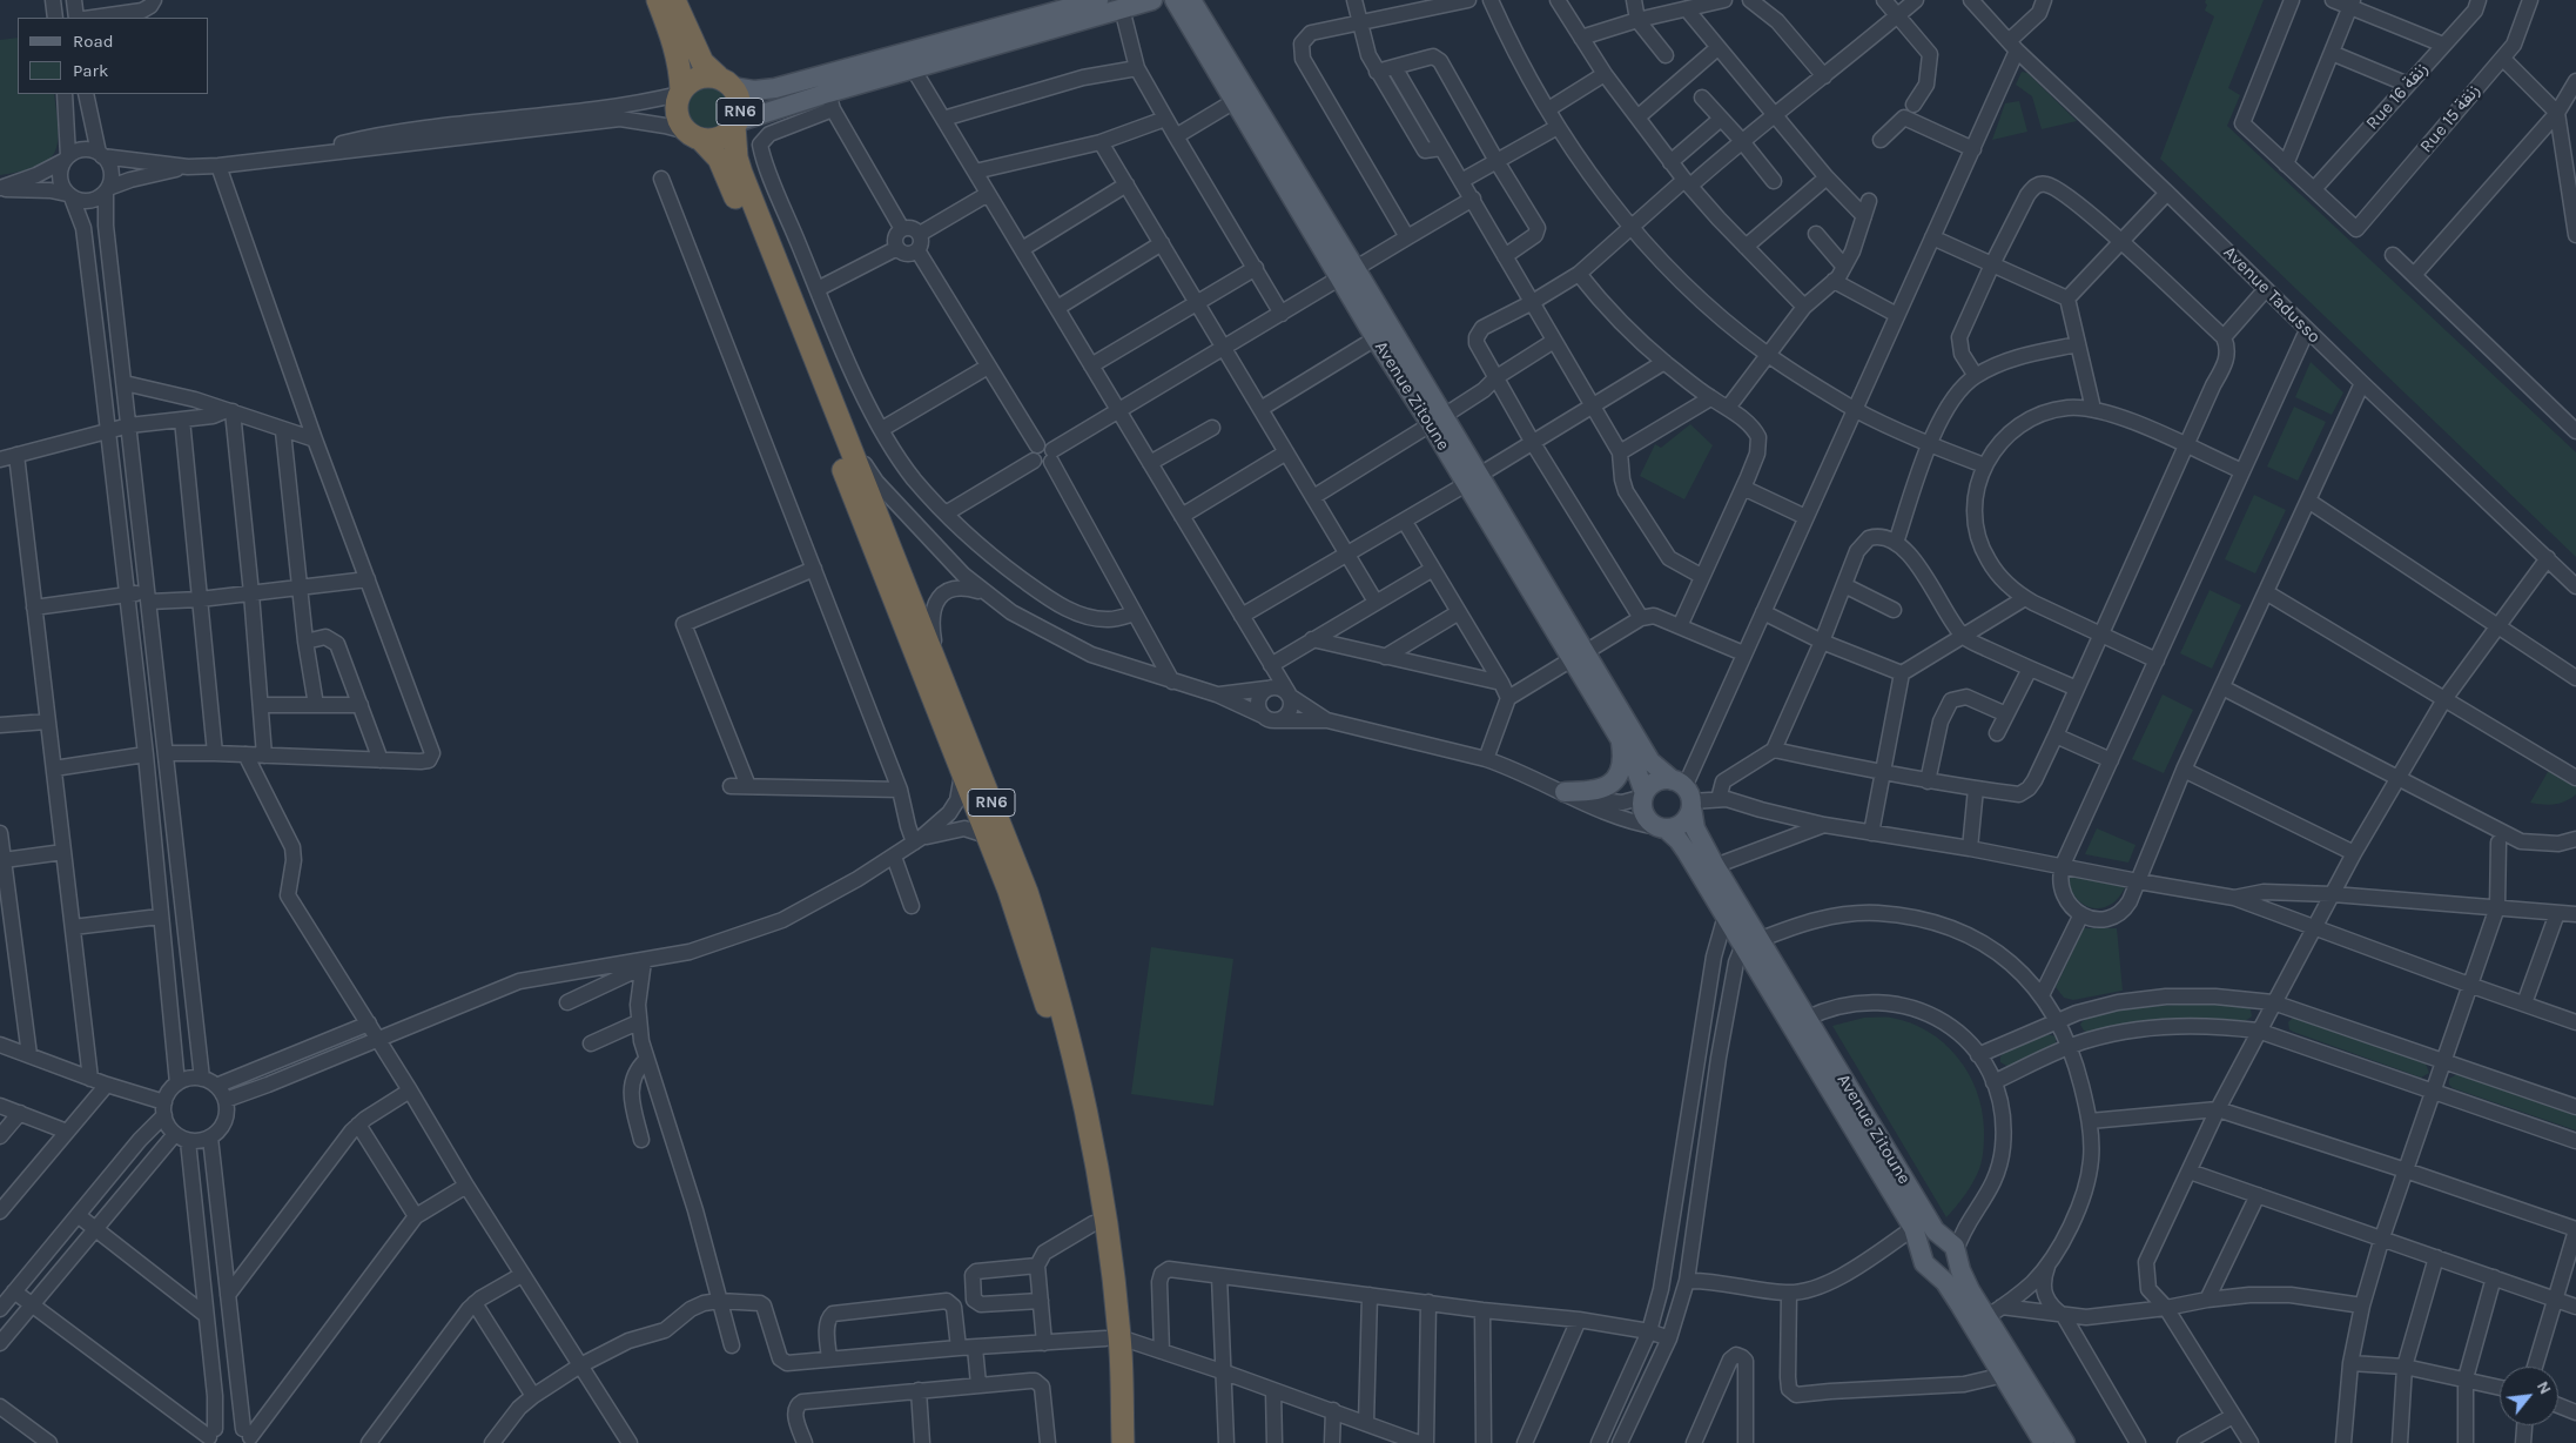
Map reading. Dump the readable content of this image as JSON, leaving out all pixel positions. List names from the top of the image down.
{
  "streets": {
    "highway": ["RN6"],
    "main road": ["Avenue Zitoune"],
    "street": ["Rue 16 زنقة", "Rue 15 زنقة", "Avenue Tadusso"]
  },
  "crossings": [
    ["Rue 16 زنقة", "Rue 15 زنقة"]
  ],
  "legend": ["Road", "Park"],
  "north": "top right"
}
